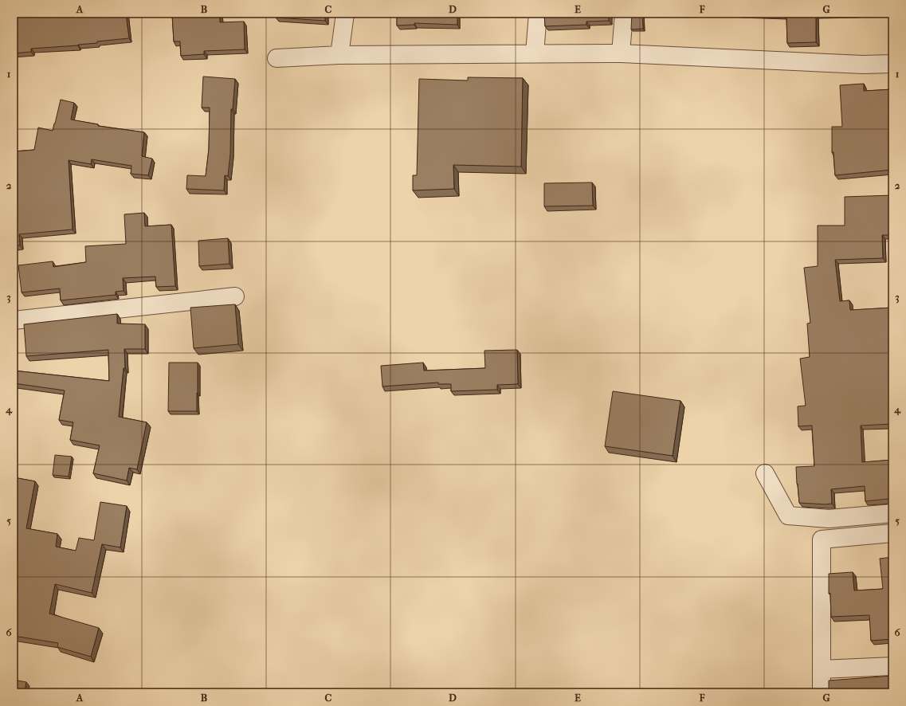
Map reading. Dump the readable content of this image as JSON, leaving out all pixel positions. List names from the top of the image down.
{
  "grid": {
    "columns": [
      "A",
      "B",
      "C",
      "D",
      "E",
      "F",
      "G"
    ],
    "rows": [
      "1",
      "2",
      "3",
      "4",
      "5",
      "6"
    ]
  }
}
